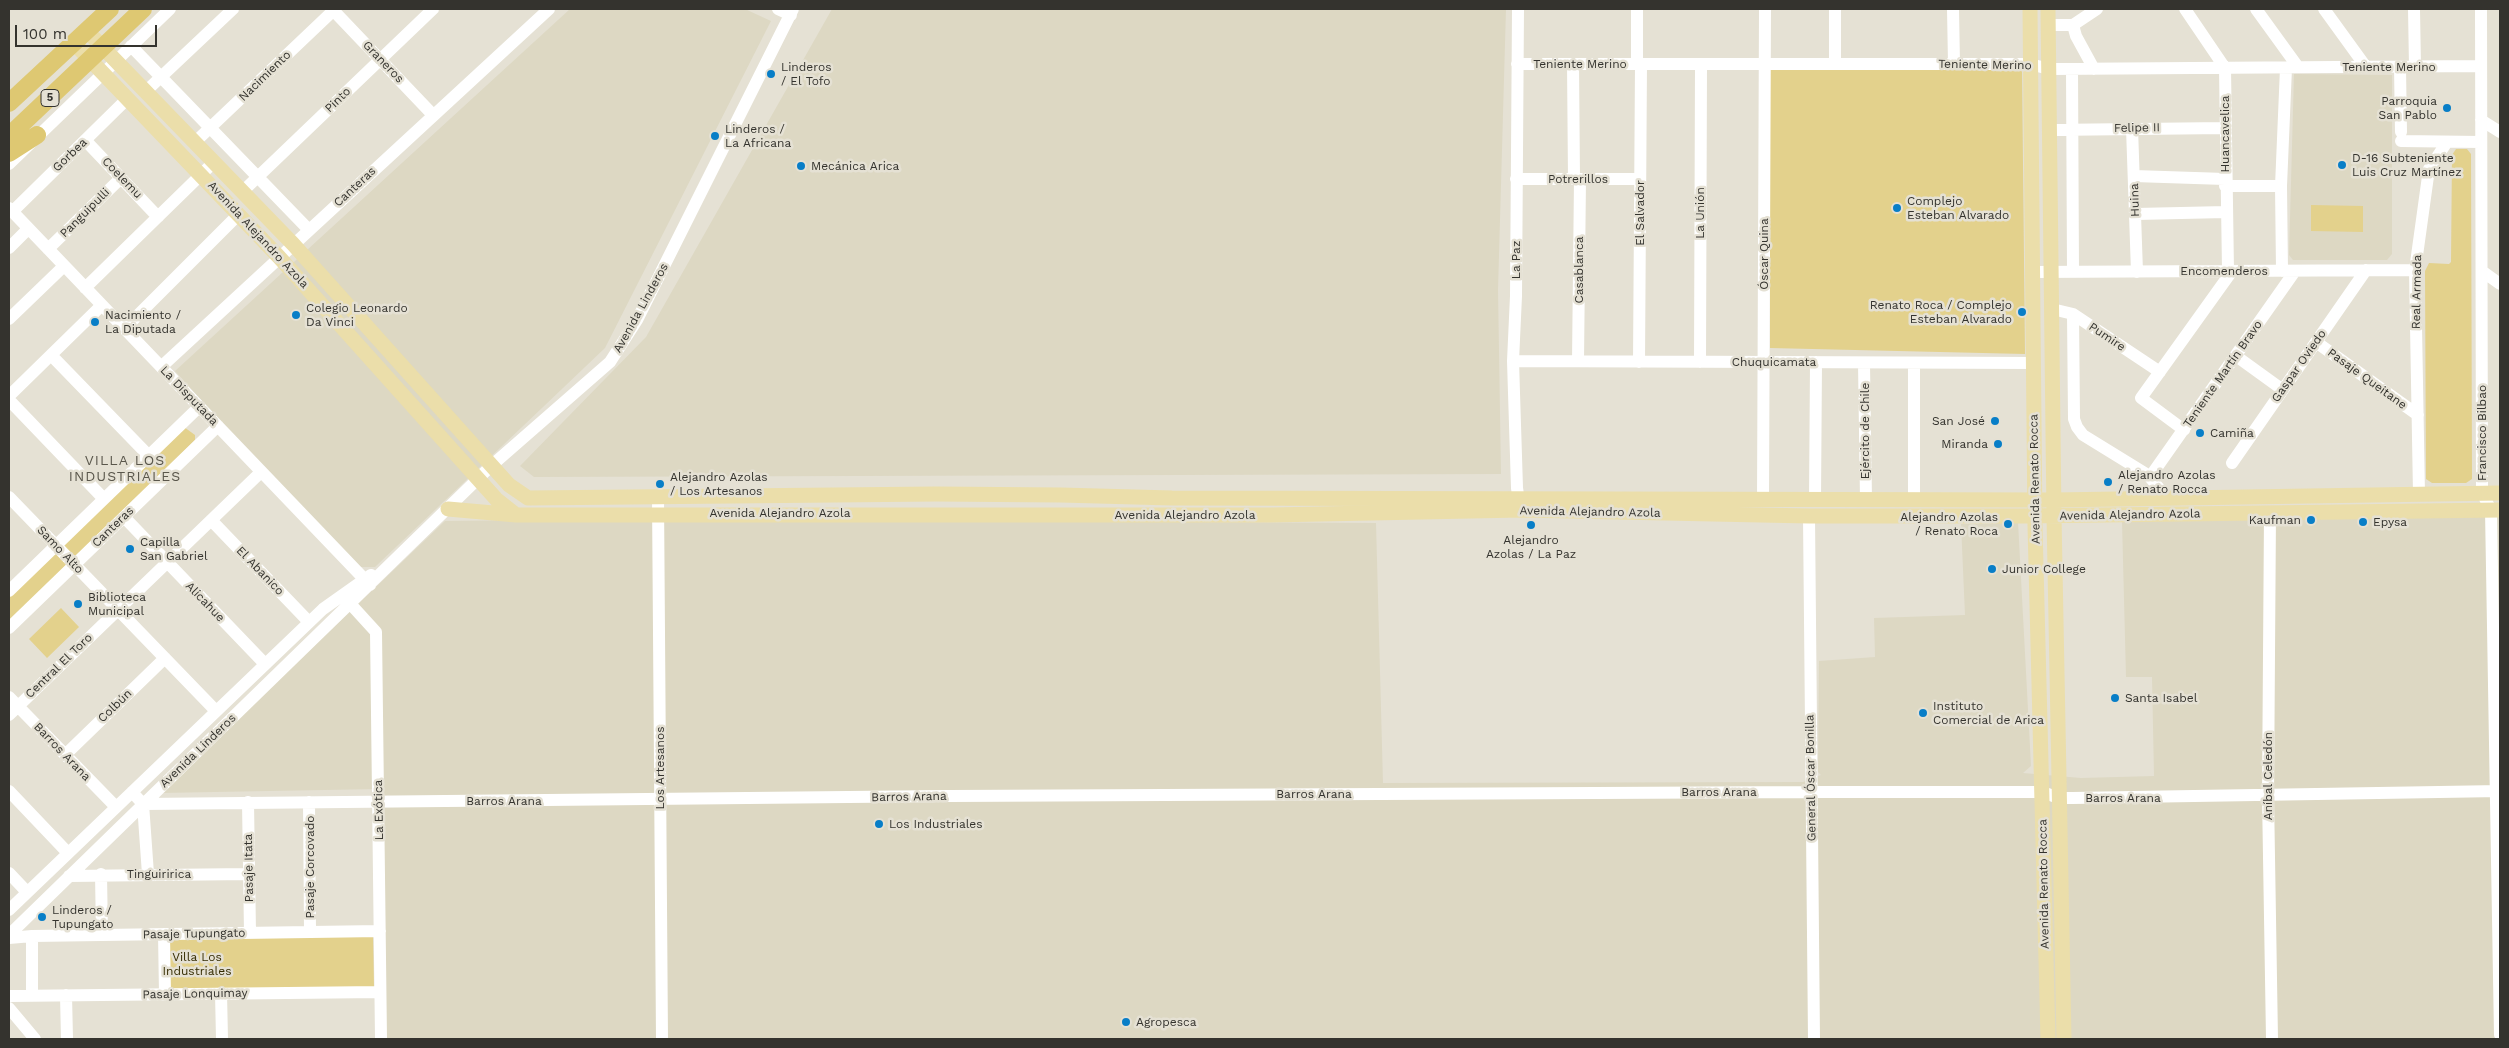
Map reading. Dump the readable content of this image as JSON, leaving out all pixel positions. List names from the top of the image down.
{
  "streets": {
    "highway": ["5"],
    "main road": ["Avenida Alejandro Azola", "Avenida Renato Rocca"],
    "street": [
      "Graneros",
      "Teniente Merino",
      "Nacimiento",
      "Pinto",
      "Felipe II",
      "Huancavelica",
      "Gorbea",
      "Coelemu",
      "Potrerillos",
      "Canteras",
      "Huina",
      "Panguipulli",
      "El Salvador",
      "La Unión",
      "Óscar Quina",
      "La Paz",
      "Casablanca",
      "Encomenderos",
      "Real Armada",
      "Avenida Linderos",
      "Pumire",
      "Chuquicamata",
      "Gaspar Oviedo",
      "Teniente Martín Bravo",
      "Pasaje Queitane",
      "La Disputada",
      "Ejército de Chile",
      "Francisco Bilbao",
      "Samo Alto",
      "El Abanico",
      "Alicahue",
      "Central El Toro",
      "Colbún",
      "Barros Arana",
      "Los Artesanos",
      "Aníbal Celedón",
      "General Óscar Bonilla",
      "La Exótica",
      "Pasaje Corcovado",
      "Pasaje Itata",
      "Tinguiririca",
      "Pasaje Tupungato",
      "Pasaje Lonquimay"
    ]
  },
  "crossings": [
    ["Graneros", "Nacimiento"],
    ["Graneros", "Pinto"],
    ["Graneros", "Canteras"],
    ["Teniente Merino", "Huancavelica"],
    ["Teniente Merino", "El Salvador"],
    ["Teniente Merino", "La Unión"],
    ["Teniente Merino", "Óscar Quina"],
    ["Teniente Merino", "La Paz"],
    ["Teniente Merino", "Casablanca"],
    ["Teniente Merino", "Francisco Bilbao"],
    ["Teniente Merino", "Avenida Renato Rocca"],
    ["Nacimiento", "Avenida Alejandro Azola"],
    ["5", "Avenida Alejandro Azola"],
    ["Pinto", "Avenida Alejandro Azola"],
    ["Felipe II", "Huancavelica"],
    ["Felipe II", "Huina"],
    ["Felipe II", "Avenida Renato Rocca"],
    ["Huancavelica", "Encomenderos"],
    ["Gorbea", "Coelemu"],
    ["Gorbea", "Avenida Alejandro Azola"],
    ["Gorbea", "La Disputada"],
    ["Coelemu", "Panguipulli"],
    ["Potrerillos", "El Salvador"],
    ["Potrerillos", "La Paz"],
    ["Potrerillos", "Casablanca"],
    ["Canteras", "Avenida Alejandro Azola"],
    ["Canteras", "La Disputada"],
    ["Canteras", "Samo Alto"],
    ["Canteras", "Alicahue"],
    ["Huina", "Encomenderos"],
    ["Panguipulli", "La Disputada"],
    ["El Salvador", "Chuquicamata"],
    ["La Unión", "Chuquicamata"],
    ["Avenida Alejandro Azola", "Óscar Quina"],
    ["Avenida Alejandro Azola", "La Paz"],
    ["Avenida Alejandro Azola", "Real Armada"],
    ["Avenida Alejandro Azola", "Avenida Linderos"],
    ["Avenida Alejandro Azola", "Ejército de Chile"],
    ["Avenida Alejandro Azola", "Francisco Bilbao"],
    ["Avenida Alejandro Azola", "Avenida Renato Rocca"],
    ["Avenida Alejandro Azola", "Los Artesanos"],
    ["Avenida Alejandro Azola", "Aníbal Celedón"],
    ["Avenida Alejandro Azola", "General Óscar Bonilla"],
    ["Óscar Quina", "Chuquicamata"],
    ["La Paz", "Chuquicamata"],
    ["Casablanca", "Chuquicamata"],
    ["Encomenderos", "Real Armada"],
    ["Encomenderos", "Gaspar Oviedo"],
    ["Encomenderos", "Teniente Martín Bravo"],
    ["Encomenderos", "Avenida Renato Rocca"],
    ["Real Armada", "Pasaje Queitane"],
    ["Avenida Linderos", "La Disputada"],
    ["Avenida Linderos", "Samo Alto"],
    ["Avenida Linderos", "El Abanico"],
    ["Avenida Linderos", "Alicahue"],
    ["Avenida Linderos", "Barros Arana"],
    ["Avenida Linderos", "La Exótica"],
    ["Avenida Linderos", "Tinguiririca"],
    ["Avenida Linderos", "Pasaje Tupungato"],
    ["Pumire", "Avenida Renato Rocca"],
    ["Chuquicamata", "Ejército de Chile"],
    ["Chuquicamata", "Avenida Renato Rocca"],
    ["Gaspar Oviedo", "Pasaje Queitane"],
    ["La Disputada", "Central El Toro"],
    ["Francisco Bilbao", "Barros Arana"],
    ["Avenida Renato Rocca", "Barros Arana"],
    ["Samo Alto", "Central El Toro"],
    ["Samo Alto", "Colbún"],
    ["El Abanico", "Central El Toro"],
    ["Alicahue", "Central El Toro"],
    ["Central El Toro", "Barros Arana"],
    ["Colbún", "Barros Arana"],
    ["Barros Arana", "Los Artesanos"],
    ["Barros Arana", "Aníbal Celedón"],
    ["Barros Arana", "General Óscar Bonilla"],
    ["Barros Arana", "La Exótica"],
    ["Barros Arana", "Pasaje Corcovado"],
    ["Barros Arana", "Pasaje Itata"],
    ["La Exótica", "Pasaje Tupungato"],
    ["La Exótica", "Pasaje Lonquimay"],
    ["Pasaje Corcovado", "Pasaje Tupungato"],
    ["Pasaje Itata", "Tinguiririca"],
    ["Pasaje Itata", "Pasaje Tupungato"]
  ],
  "districts": ["VILLA LOS INDUSTRIALES"],
  "parks": ["Villa Los Industriales"],
  "places": [
    "Linderos / El Tofo",
    "Parroquia San Pablo",
    "Linderos / La Africana",
    "D-16 Subteniente Luis Cruz Martínez",
    "Mecánica Arica",
    "Complejo Esteban Alvarado",
    "Renato Roca / Complejo Esteban Alvarado",
    "Colegio Leonardo Da Vinci",
    "Nacimiento / La Diputada",
    "San José",
    "Camiña",
    "Miranda",
    "Alejandro Azolas / Renato Rocca",
    "Alejandro Azolas / Los Artesanos",
    "Kaufman",
    "Epysa",
    "Alejandro Azolas / Renato Roca",
    "Alejandro Azolas / La Paz",
    "Capilla San Gabriel",
    "Junior College",
    "Biblioteca Municipal",
    "Santa Isabel",
    "Instituto Comercial de Arica",
    "Los Industriales",
    "Linderos / Tupungato",
    "Agropesca"
  ],
  "scale_bar": "100 m"
}
